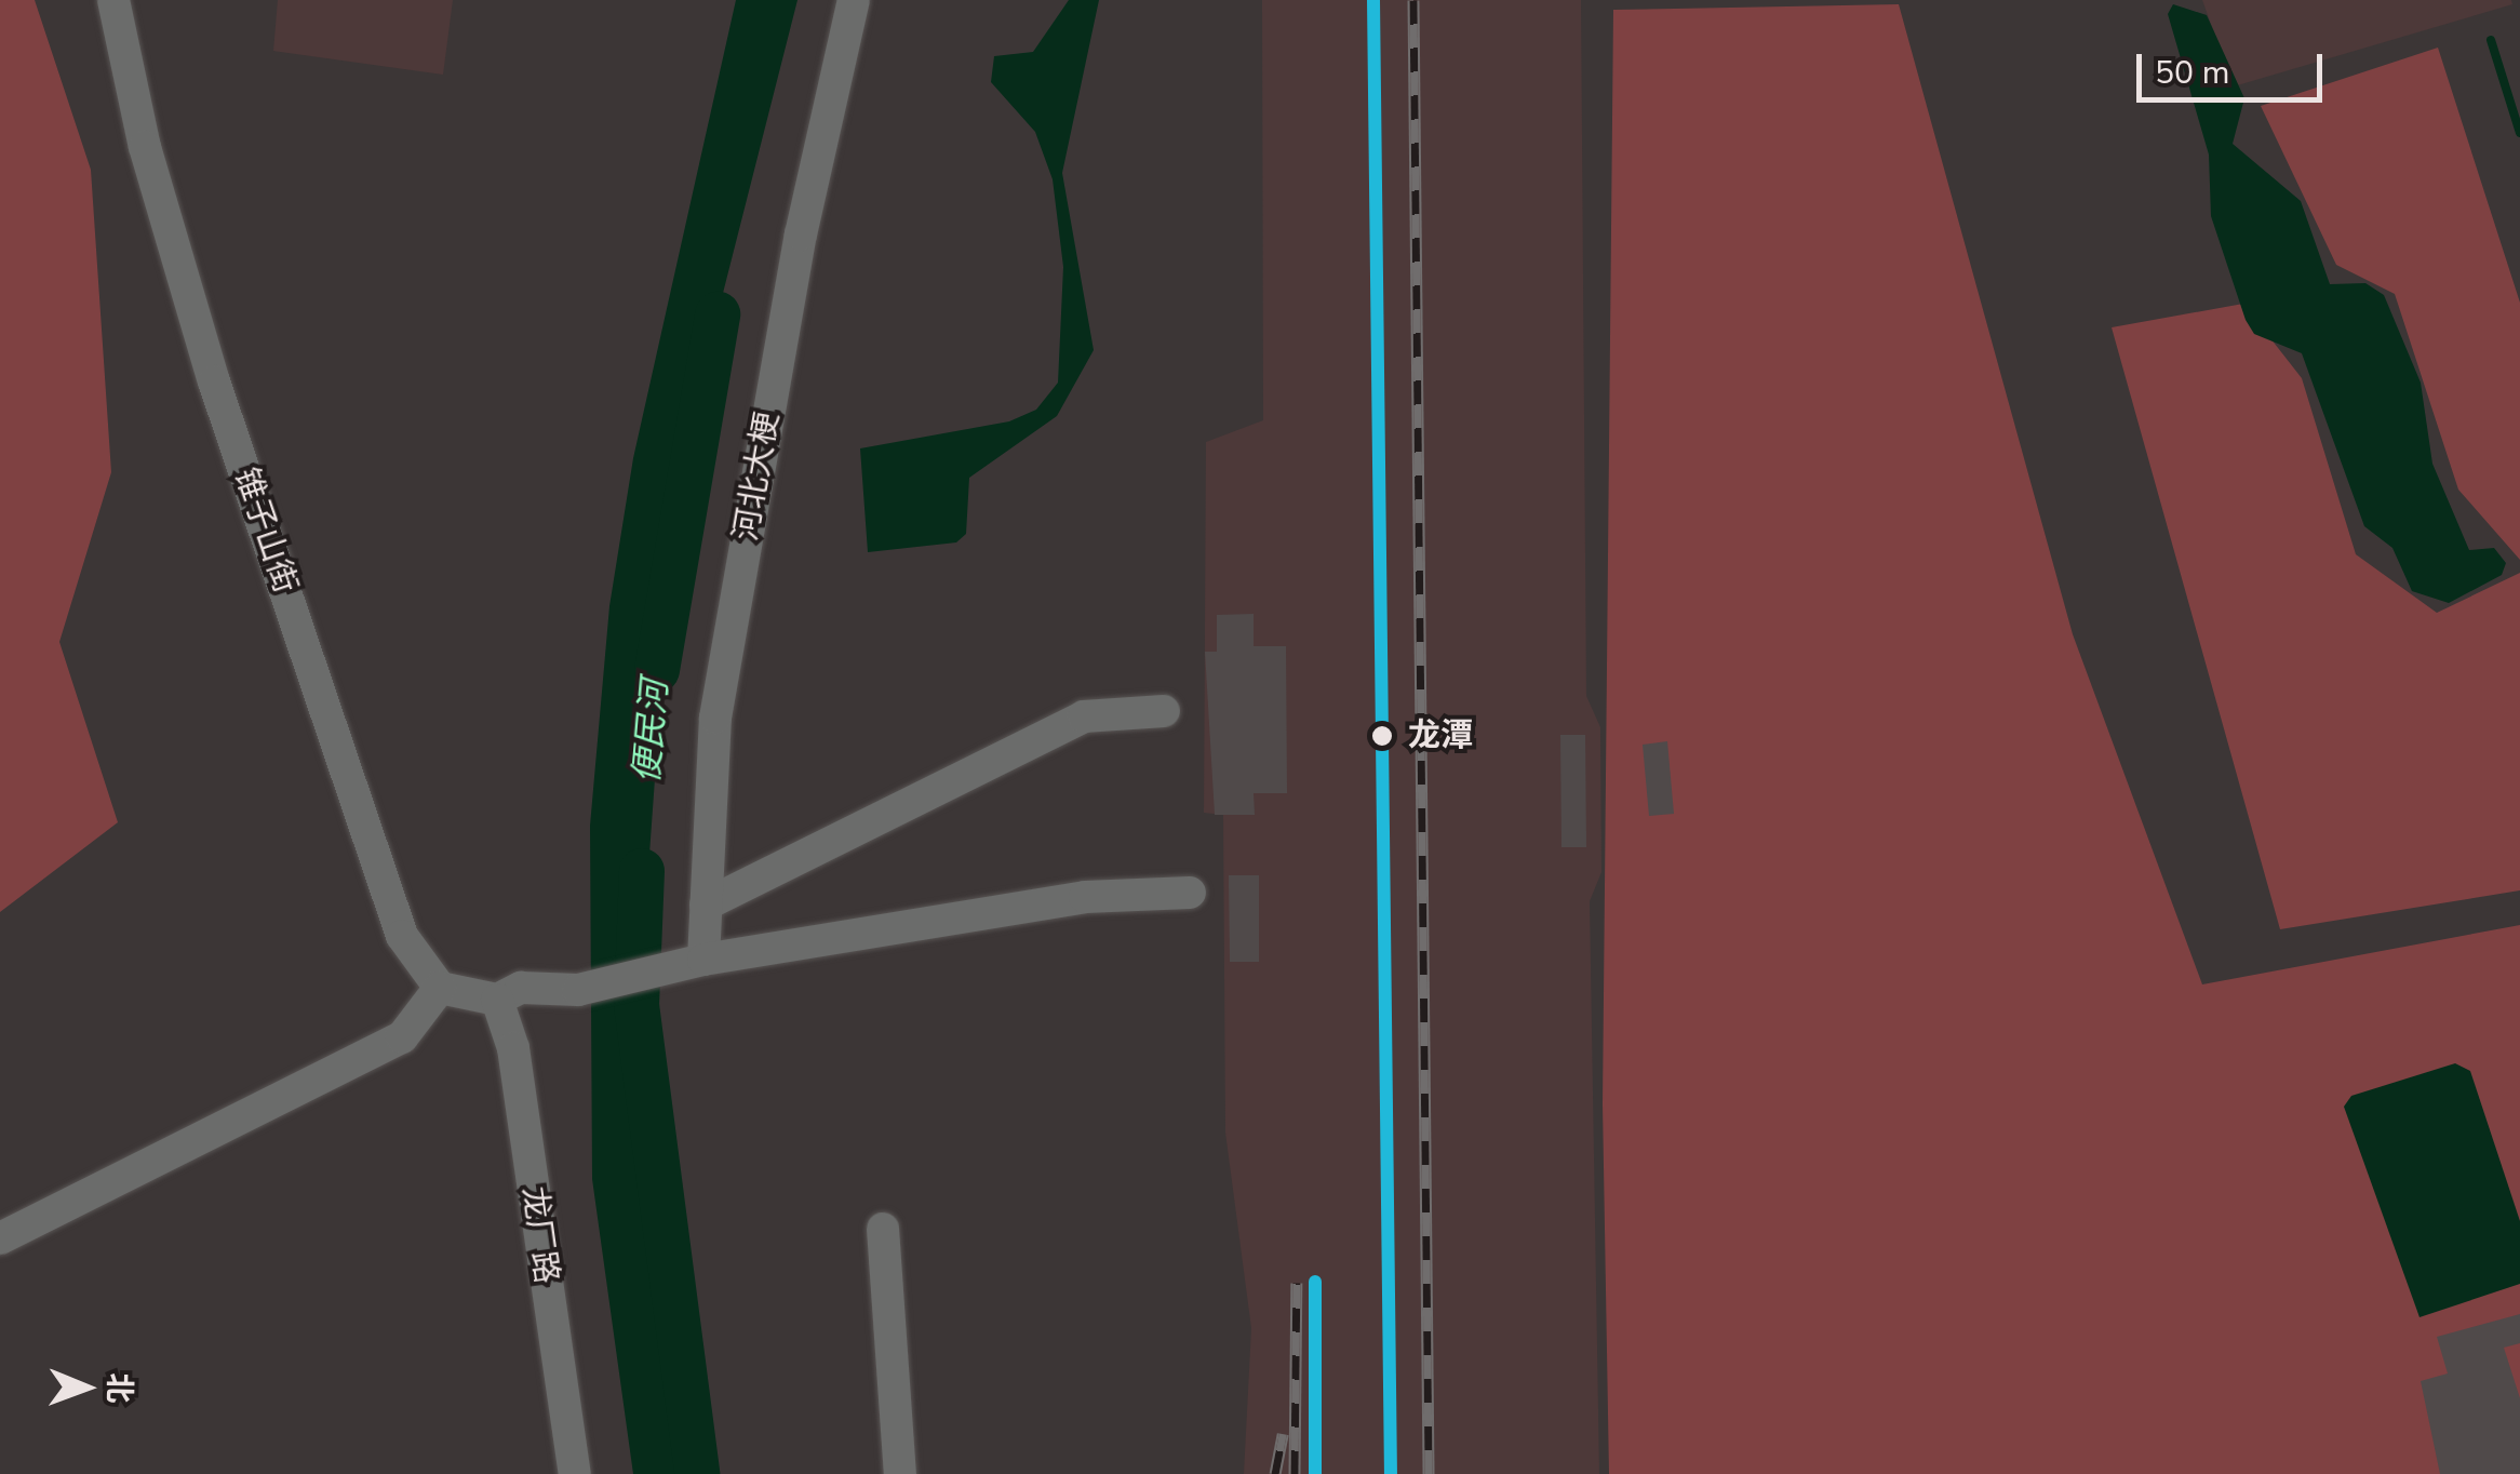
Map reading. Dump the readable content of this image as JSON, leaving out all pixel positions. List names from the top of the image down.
{
  "streets": {
    "street": ["河北大梗", "锥子山街", "龙厂路"]
  },
  "water": ["便民河"],
  "places": ["龙潭"],
  "scale_bar": "50 m",
  "north": "right"
}
